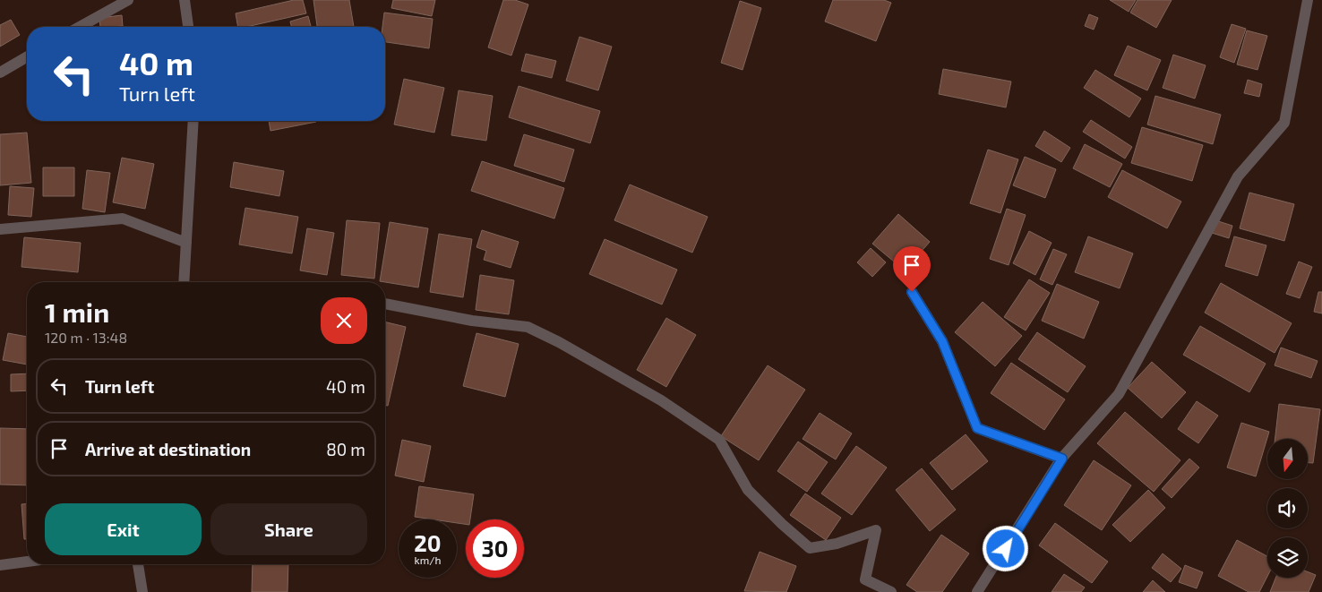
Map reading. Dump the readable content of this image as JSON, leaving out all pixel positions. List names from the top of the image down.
{
  "north": "bottom",
  "page": {
    "turn": ["40 m", "Turn left"],
    "heading": ["1 min", "120 m · 13:48"],
    "list": [
      {
        "name": "Turn left",
        "value": "40 m"
      },
      {
        "name": "Arrive at destination",
        "value": "80 m"
      }
    ],
    "buttons": ["Exit", "Share"],
    "speed": "20 km/h",
    "limit": "30"
  }
}
